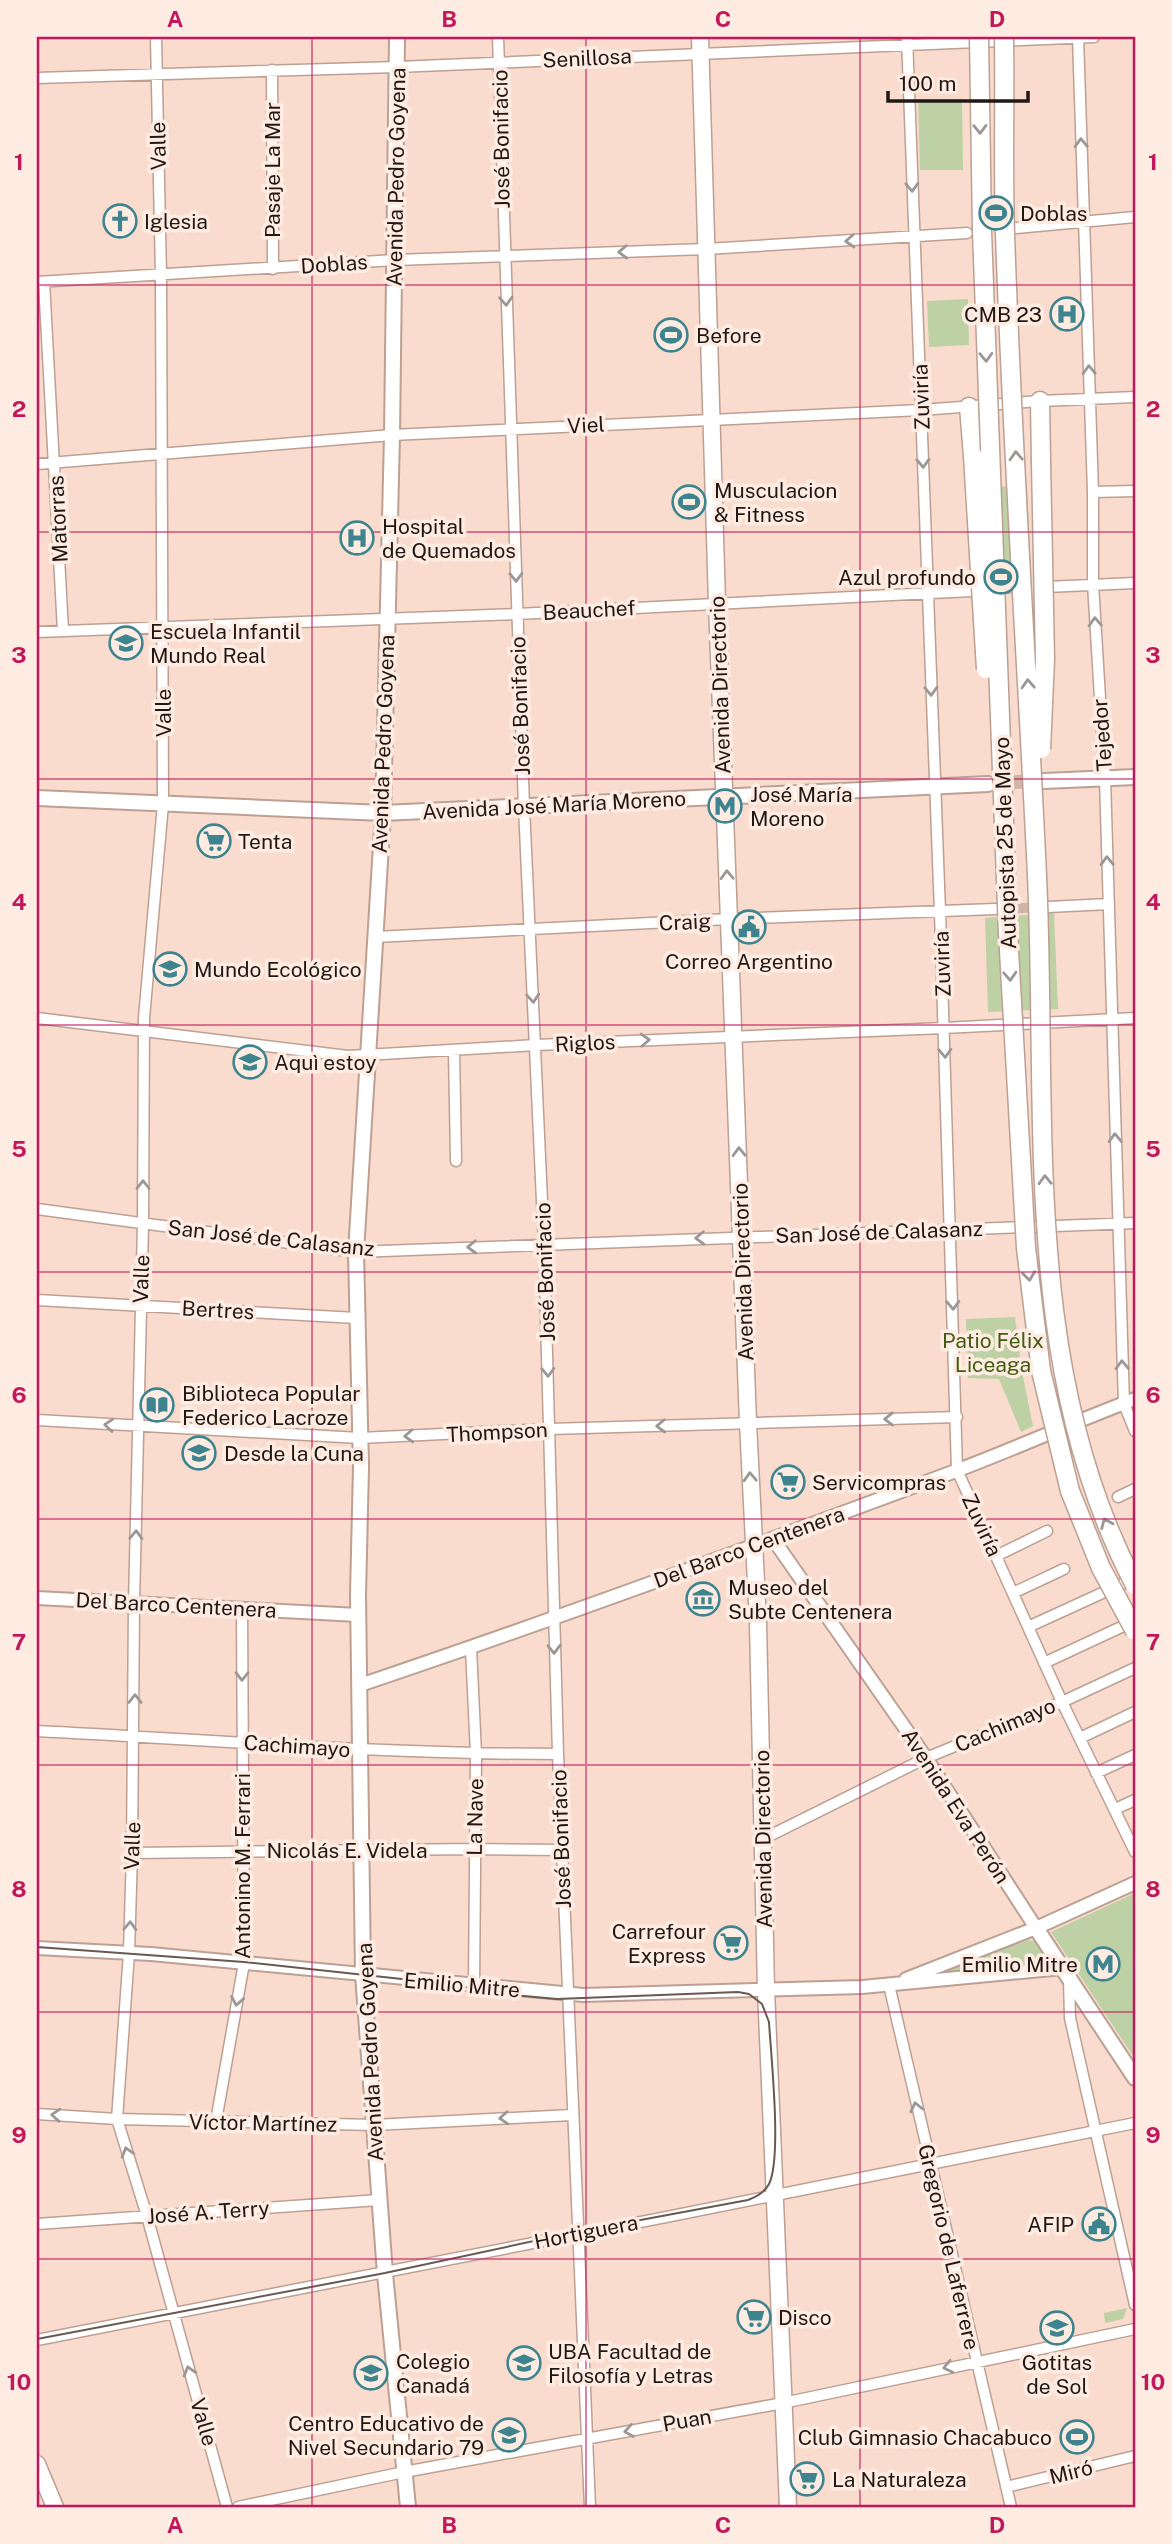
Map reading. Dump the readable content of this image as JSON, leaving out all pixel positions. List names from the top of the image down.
{
  "streets": {
    "highway": ["Autopista 25 de Mayo"],
    "main road": [
      "Avenida Pedro Goyena",
      "Avenida Directorio",
      "Avenida José María Moreno",
      "Avenida Eva Perón"
    ],
    "street": [
      "Senillosa",
      "José Bonifacio",
      "Valle",
      "Pasaje La Mar",
      "Doblas",
      "Zuviría",
      "Viel",
      "Matorras",
      "Beauchef",
      "Tejedor",
      "Craig",
      "Riglos",
      "San José de Calasanz",
      "Bertres",
      "Thompson",
      "Del Barco Centenera",
      "Cachimayo",
      "La Nave",
      "Nicolás E. Videla",
      "Antonino M. Ferrari",
      "Emilio Mitre",
      "Víctor Martínez",
      "José A. Terry",
      "Hortiguera",
      "Gregorio de Laferrere",
      "Puan",
      "Miró"
    ]
  },
  "crossings": [
    ["Senillosa", "José Bonifacio"],
    ["Senillosa", "Valle"],
    ["Senillosa", "Pasaje La Mar"],
    ["Senillosa", "Avenida Pedro Goyena"],
    ["Senillosa", "Zuviría"],
    ["Senillosa", "Avenida Directorio"],
    ["Senillosa", "Tejedor"],
    ["José Bonifacio", "Doblas"],
    ["José Bonifacio", "Viel"],
    ["José Bonifacio", "Beauchef"],
    ["José Bonifacio", "Avenida José María Moreno"],
    ["José Bonifacio", "Craig"],
    ["José Bonifacio", "Riglos"],
    ["José Bonifacio", "San José de Calasanz"],
    ["José Bonifacio", "Thompson"],
    ["José Bonifacio", "Del Barco Centenera"],
    ["José Bonifacio", "Cachimayo"],
    ["José Bonifacio", "Nicolás E. Videla"],
    ["José Bonifacio", "Emilio Mitre"],
    ["José Bonifacio", "Víctor Martínez"],
    ["José Bonifacio", "Hortiguera"],
    ["José Bonifacio", "Puan"],
    ["Valle", "Doblas"],
    ["Valle", "Viel"],
    ["Valle", "Beauchef"],
    ["Valle", "Avenida José María Moreno"],
    ["Valle", "Riglos"],
    ["Valle", "San José de Calasanz"],
    ["Valle", "Bertres"],
    ["Valle", "Thompson"],
    ["Valle", "Del Barco Centenera"],
    ["Valle", "Cachimayo"],
    ["Valle", "Nicolás E. Videla"],
    ["Valle", "Emilio Mitre"],
    ["Valle", "Víctor Martínez"],
    ["Valle", "José A. Terry"],
    ["Valle", "Hortiguera"],
    ["Pasaje La Mar", "Doblas"],
    ["Avenida Pedro Goyena", "Doblas"],
    ["Avenida Pedro Goyena", "Viel"],
    ["Avenida Pedro Goyena", "Beauchef"],
    ["Avenida Pedro Goyena", "Avenida José María Moreno"],
    ["Avenida Pedro Goyena", "Craig"],
    ["Avenida Pedro Goyena", "Riglos"],
    ["Avenida Pedro Goyena", "San José de Calasanz"],
    ["Avenida Pedro Goyena", "Bertres"],
    ["Avenida Pedro Goyena", "Thompson"],
    ["Avenida Pedro Goyena", "Del Barco Centenera"],
    ["Avenida Pedro Goyena", "Cachimayo"],
    ["Avenida Pedro Goyena", "Nicolás E. Videla"],
    ["Avenida Pedro Goyena", "Emilio Mitre"],
    ["Avenida Pedro Goyena", "Víctor Martínez"],
    ["Avenida Pedro Goyena", "José A. Terry"],
    ["Avenida Pedro Goyena", "Hortiguera"],
    ["Avenida Pedro Goyena", "Puan"],
    ["Doblas", "Zuviría"],
    ["Doblas", "Matorras"],
    ["Doblas", "Avenida Directorio"],
    ["Zuviría", "Viel"],
    ["Zuviría", "Beauchef"],
    ["Zuviría", "Avenida José María Moreno"],
    ["Zuviría", "Craig"],
    ["Zuviría", "Riglos"],
    ["Zuviría", "San José de Calasanz"],
    ["Zuviría", "Thompson"],
    ["Zuviría", "Del Barco Centenera"],
    ["Zuviría", "Cachimayo"],
    ["Viel", "Matorras"],
    ["Viel", "Avenida Directorio"],
    ["Viel", "Tejedor"],
    ["Matorras", "Beauchef"],
    ["Beauchef", "Avenida Directorio"],
    ["Avenida Directorio", "Avenida José María Moreno"],
    ["Avenida Directorio", "Craig"],
    ["Avenida Directorio", "Riglos"],
    ["Avenida Directorio", "San José de Calasanz"],
    ["Avenida Directorio", "Thompson"],
    ["Avenida Directorio", "Del Barco Centenera"],
    ["Avenida Directorio", "Cachimayo"],
    ["Avenida Directorio", "Emilio Mitre"],
    ["Avenida Directorio", "Hortiguera"],
    ["Avenida Directorio", "Puan"],
    ["Tejedor", "Riglos"],
    ["Tejedor", "San José de Calasanz"],
    ["Tejedor", "Del Barco Centenera"],
    ["Del Barco Centenera", "Avenida Eva Perón"],
    ["Del Barco Centenera", "La Nave"],
    ["Del Barco Centenera", "Antonino M. Ferrari"],
    ["Cachimayo", "Avenida Eva Perón"],
    ["Cachimayo", "La Nave"],
    ["Cachimayo", "Antonino M. Ferrari"],
    ["Avenida Eva Perón", "Emilio Mitre"],
    ["La Nave", "Nicolás E. Videla"],
    ["La Nave", "Emilio Mitre"],
    ["Nicolás E. Videla", "Antonino M. Ferrari"],
    ["Antonino M. Ferrari", "Emilio Mitre"],
    ["Antonino M. Ferrari", "Víctor Martínez"],
    ["Emilio Mitre", "Gregorio de Laferrere"],
    ["Hortiguera", "Gregorio de Laferrere"],
    ["Gregorio de Laferrere", "Puan"],
    ["Gregorio de Laferrere", "Miró"]
  ],
  "one_way": [
    "Valle",
    "Doblas",
    "Zuviría",
    "Tejedor",
    "Thompson",
    "Antonino M. Ferrari",
    "Víctor Martínez",
    "Puan"
  ],
  "parks": ["Patio Félix Liceaga"],
  "places": {
    "sports": [
      "Doblas",
      "Before",
      "Musculacion & Fitness",
      "Azul profundo",
      "Club Gimnasio Chacabuco"
    ],
    "church": ["Iglesia"],
    "hospital": ["CMB 23", "Hospital de Quemados"],
    "school or university": [
      "Escuela Infantil Mundo Real",
      "Mundo Ecológico",
      "Aquì estoy",
      "Desde la Cuna",
      "Gotitas de Sol",
      "UBA Facultad de Filosofía y Letras",
      "Colegio Canadá",
      "Centro Educativo de Nivel Secundario 79"
    ],
    "metro station": ["José María Moreno", "Emilio Mitre"],
    "supermarket": [
      "Tenta",
      "Servicompras",
      "Carrefour Express",
      "Disco",
      "La Naturaleza"
    ],
    "public building": ["Correo Argentino", "AFIP"],
    "library": ["Biblioteca Popular Federico Lacroze"],
    "museum": ["Museo del Subte Centenera"]
  },
  "scale_bar": "100 m",
  "grid": {
    "columns": [
      "A",
      "B",
      "C",
      "D"
    ],
    "rows": [
      "1",
      "2",
      "3",
      "4",
      "5",
      "6",
      "7",
      "8",
      "9",
      "10"
    ]
  }
}
